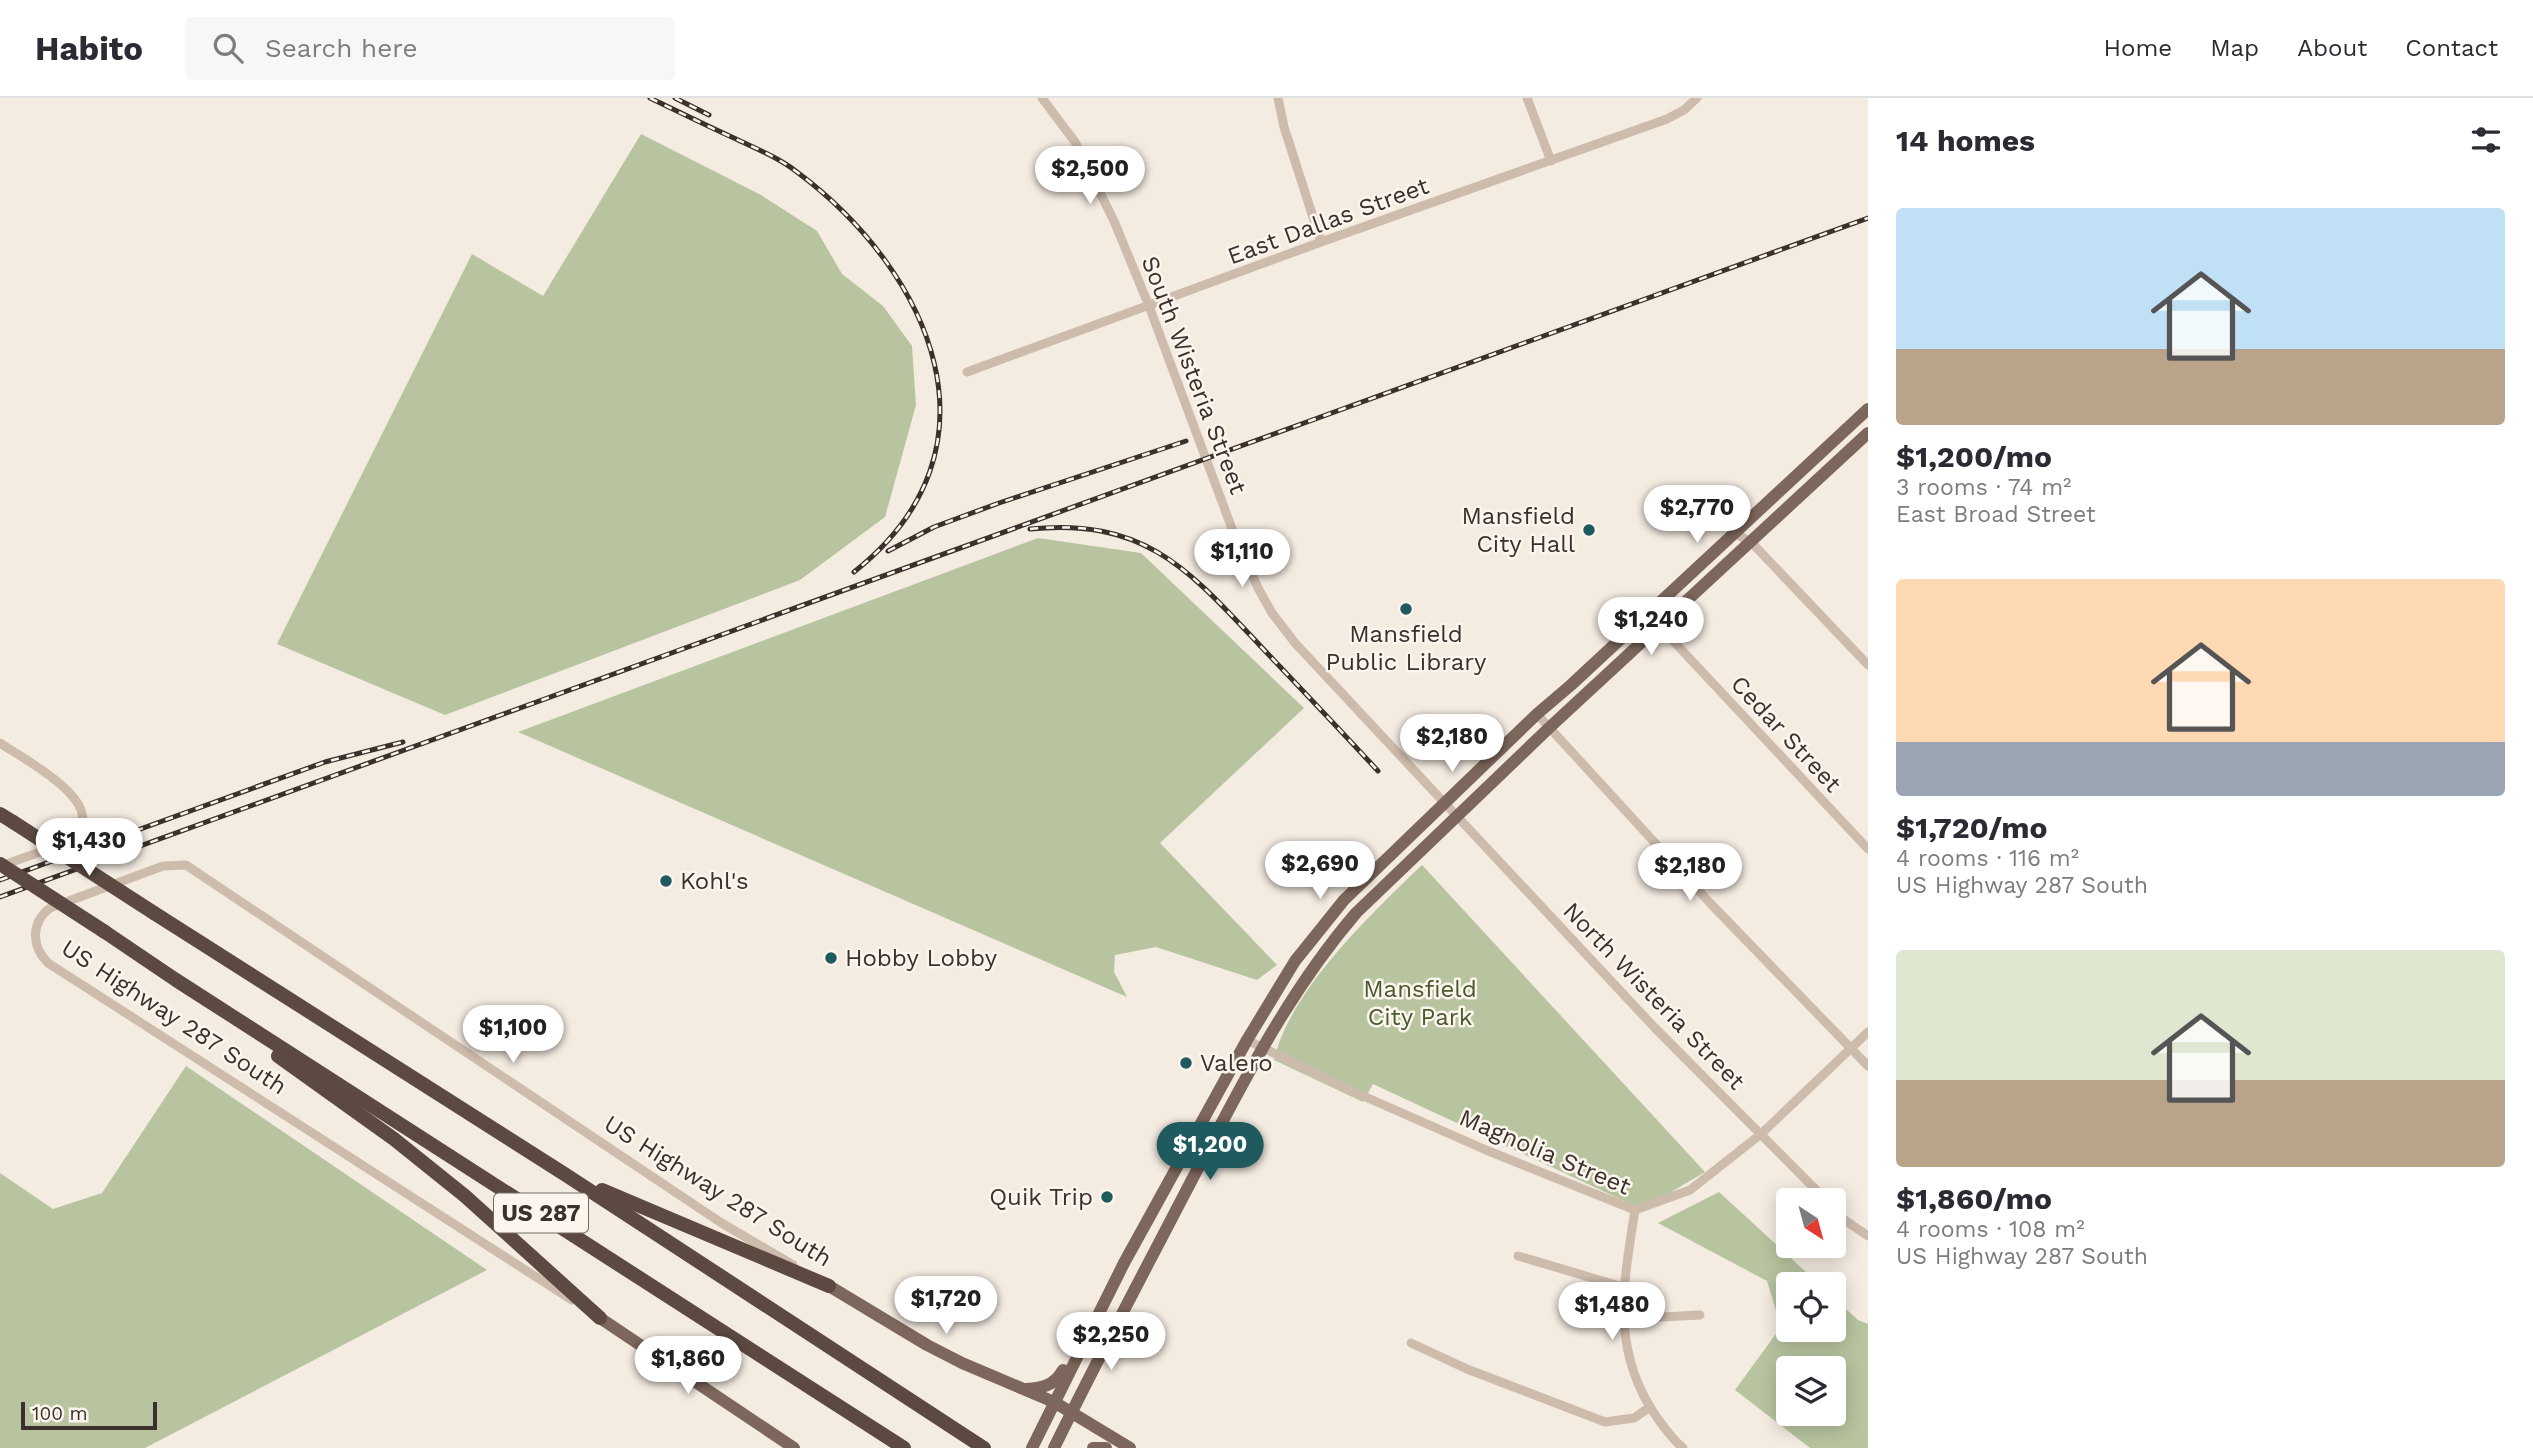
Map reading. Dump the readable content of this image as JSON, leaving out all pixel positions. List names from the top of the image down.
{
  "streets": {
    "highway": ["US 287"],
    "main road": ["US Highway 287 South"],
    "street": [
      "East Dallas Street",
      "South Wisteria Street",
      "Cedar Street",
      "North Wisteria Street",
      "Magnolia Street"
    ]
  },
  "crossings": [
    ["East Dallas Street", "South Wisteria Street"],
    ["South Wisteria Street", "North Wisteria Street"],
    ["North Wisteria Street", "Magnolia Street"]
  ],
  "parks": ["Mansfield City Park"],
  "places": [
    "Mansfield City Hall",
    "Mansfield Public Library",
    "Kohl's",
    "Hobby Lobby",
    "Valero",
    "Quik Trip"
  ],
  "scale_bar": "100 m",
  "north": "bottom right",
  "page": {
    "header": "Habito",
    "search": "Search here",
    "nav": [
      "Home",
      "Map",
      "About",
      "Contact"
    ],
    "heading": "14 homes",
    "price": [
      "$2,500",
      "$2,770",
      "$1,110",
      "$1,240",
      "$2,180",
      "$1,430",
      "$2,690",
      "$2,180",
      "$1,100",
      "$1,200",
      "$1,720",
      "$1,480",
      "$2,250",
      "$1,860"
    ],
    "list": [
      {
        "name": "$1,200/mo",
        "note": "3 rooms · 74 m² · East Broad Street"
      },
      {
        "name": "$1,720/mo",
        "note": "4 rooms · 116 m² · US Highway 287 South"
      },
      {
        "name": "$1,860/mo",
        "note": "4 rooms · 108 m² · US Highway 287 South"
      }
    ],
    "scale": "100 m"
  }
}
